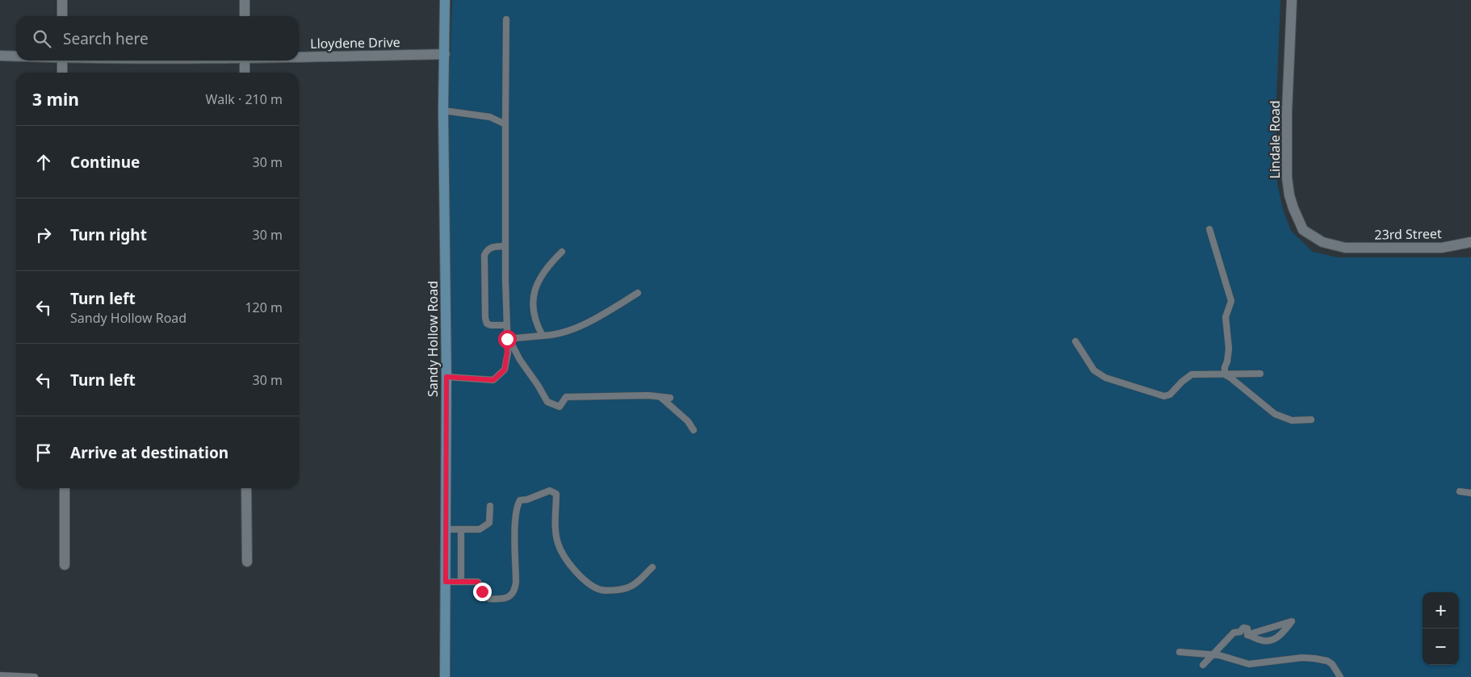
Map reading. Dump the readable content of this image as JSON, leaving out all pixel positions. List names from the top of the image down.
{
  "streets": {
    "street": [
      "Lloydene Drive",
      "Lindale Road",
      "23rd Street",
      "Sandy Hollow Road"
    ]
  },
  "crossings": [
    ["Lloydene Drive", "Sandy Hollow Road"],
    ["Lindale Road", "23rd Street"]
  ],
  "page": {
    "search": "Search here",
    "heading": ["3 min", "Walk · 210 m"],
    "list": [
      ["Continue", "30 m"],
      ["Turn right", "30 m"],
      ["Turn left", "Sandy Hollow Road", "120 m"],
      ["Turn left", "30 m"],
      "Arrive at destination"
    ],
    "map_buttons": ["+", "−"]
  }
}
